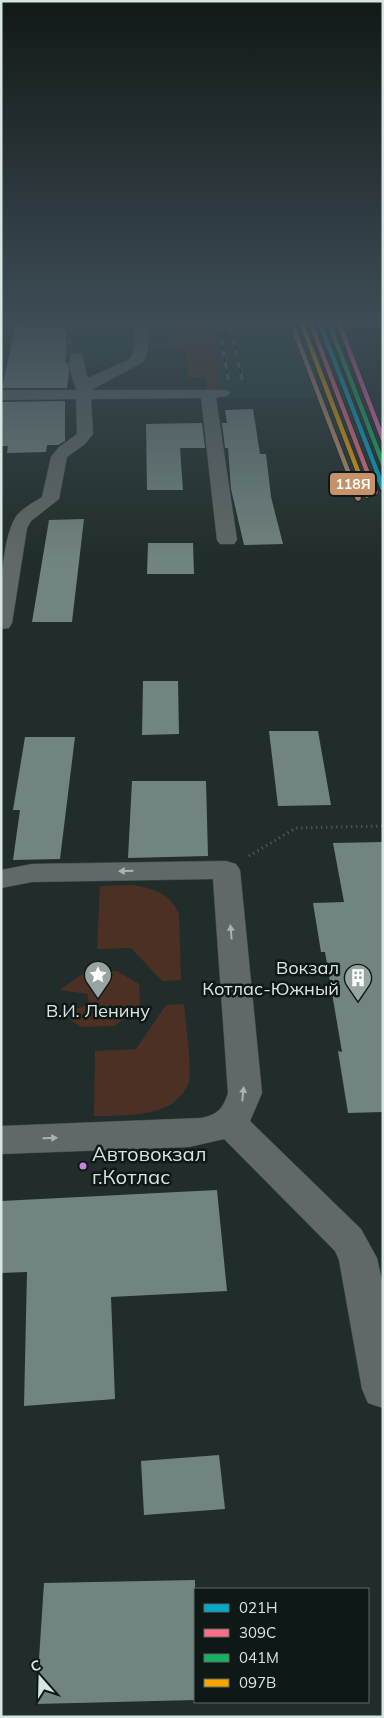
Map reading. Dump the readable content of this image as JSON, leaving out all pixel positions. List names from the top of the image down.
{
  "places": {
    "place": ["В.И. Ленину"],
    "building": ["Вокзал Котлас-Южный"],
    "other": ["Автовокзал г.Котлас"]
  },
  "lines": [
    "transit line 021Н",
    "transit line 309С",
    "transit line 041М",
    "transit line 097В",
    "transit line 118Я"
  ],
  "legend": [
    "021Н",
    "309С",
    "041М",
    "097В"
  ],
  "north": "top"
}
